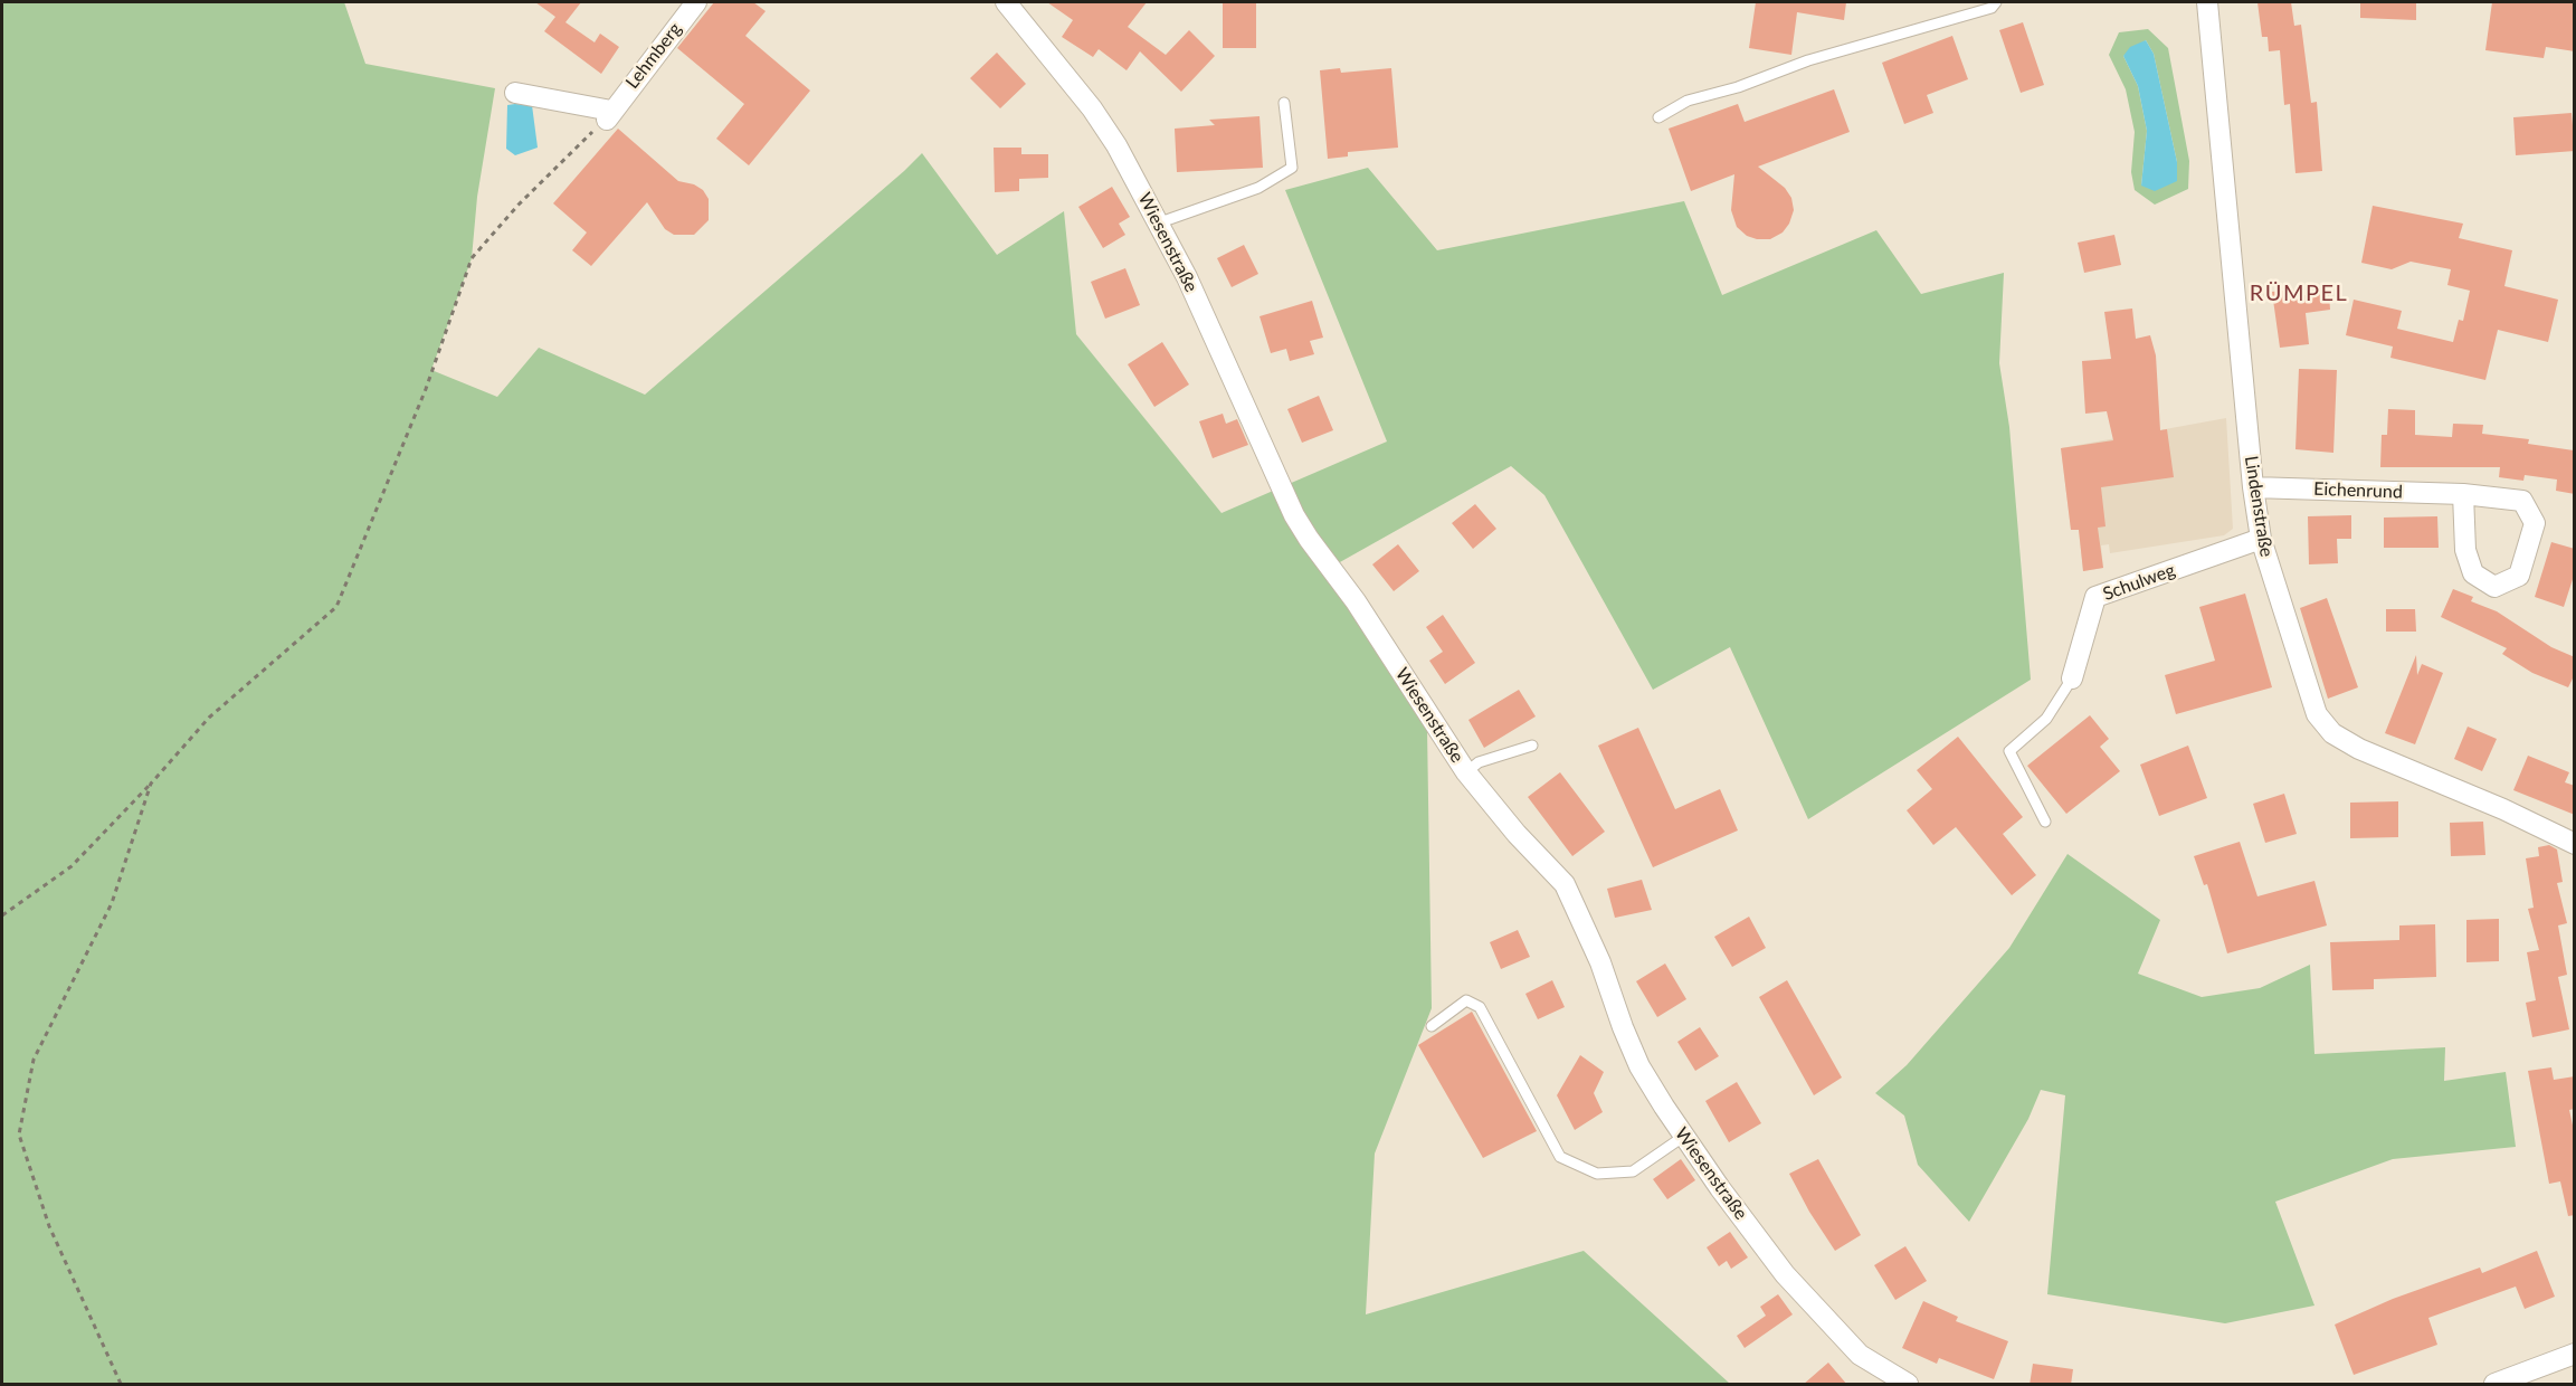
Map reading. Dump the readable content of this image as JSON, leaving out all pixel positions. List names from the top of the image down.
{
  "streets": {
    "street": [
      "Lehmberg",
      "Wiesenstraße",
      "Eichenrund",
      "Lindenstraße",
      "Schulweg"
    ]
  },
  "crossings": [
    ["Eichenrund", "Lindenstraße"],
    ["Lindenstraße", "Schulweg"]
  ],
  "districts": ["RÜMPEL"]
}
